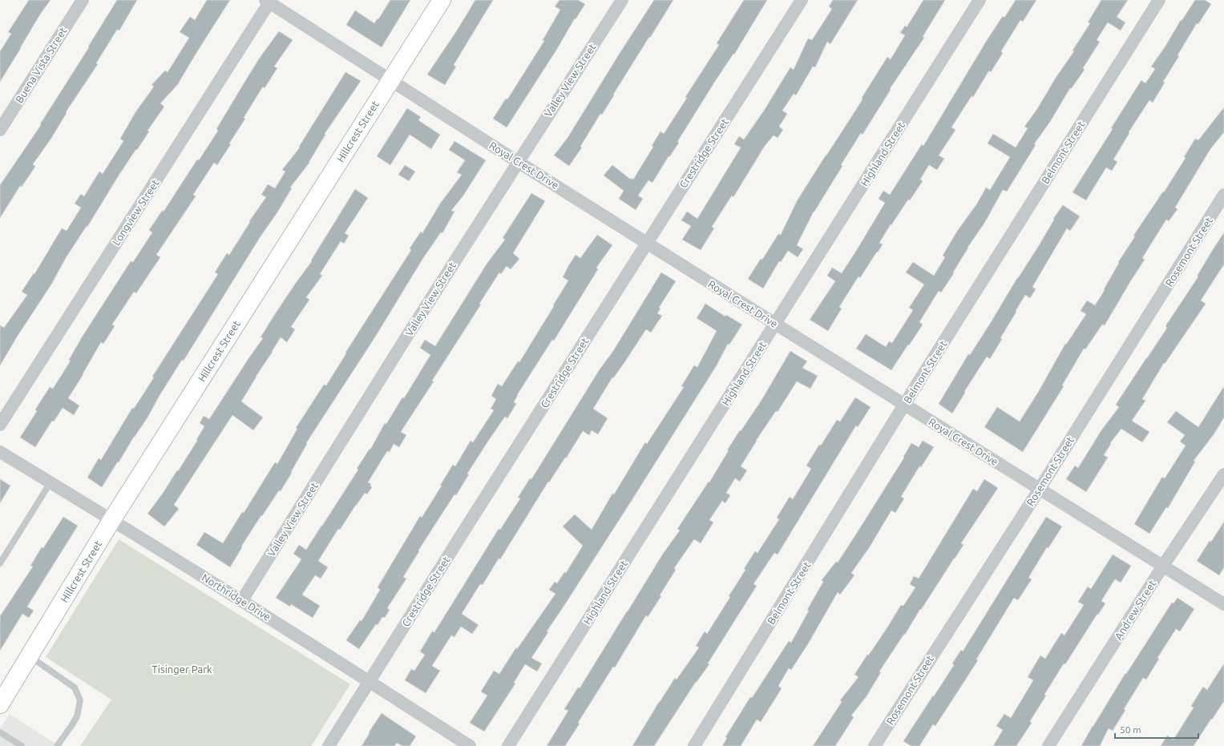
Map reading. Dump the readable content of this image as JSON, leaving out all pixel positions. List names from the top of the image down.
{
  "streets": {
    "street": [
      "Buena Vista Street",
      "Valley View Street",
      "Hillcrest Street",
      "Belmont Street",
      "Crestridge Street",
      "Highland Street",
      "Royal Crest Drive",
      "Longview Street",
      "Rosemont Street",
      "Northridge Drive",
      "Andrew Street"
    ]
  },
  "crossings": [
    ["Valley View Street", "Royal Crest Drive"],
    ["Valley View Street", "Northridge Drive"],
    ["Hillcrest Street", "Royal Crest Drive"],
    ["Hillcrest Street", "Northridge Drive"],
    ["Belmont Street", "Royal Crest Drive"],
    ["Crestridge Street", "Royal Crest Drive"],
    ["Crestridge Street", "Northridge Drive"],
    ["Highland Street", "Royal Crest Drive"],
    ["Royal Crest Drive", "Longview Street"],
    ["Royal Crest Drive", "Rosemont Street"],
    ["Royal Crest Drive", "Andrew Street"]
  ],
  "parks": ["Tisinger Park"],
  "scale_bar": "50 m"
}
